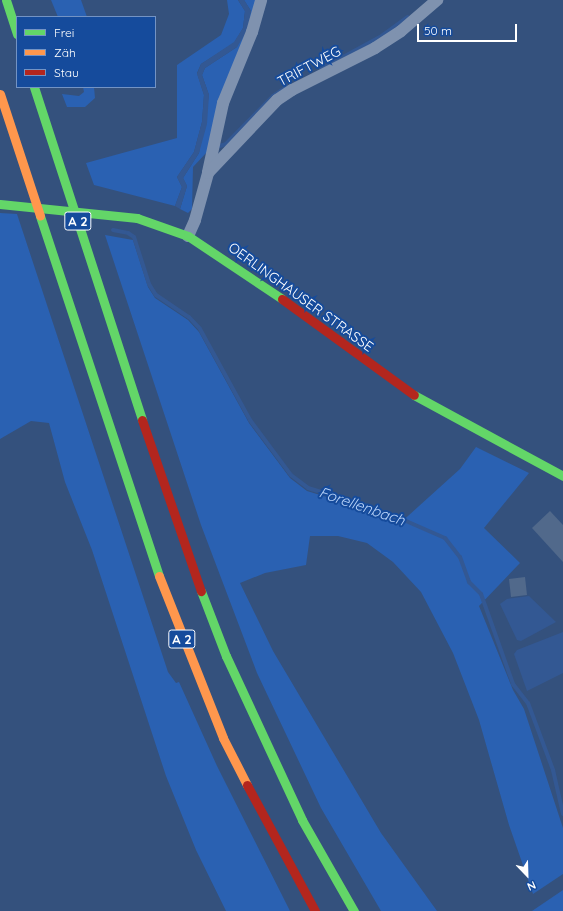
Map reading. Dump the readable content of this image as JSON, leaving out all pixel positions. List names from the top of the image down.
{
  "streets": {
    "main road": ["A 2", "OERLINGHAUSER STRASSE"],
    "street": ["TRIFTWEG"]
  },
  "crossings": [
    ["TRIFTWEG", "OERLINGHAUSER STRASSE"]
  ],
  "water": ["Forellenbach"],
  "legend": ["Frei", "Zäh", "Stau"],
  "scale_bar": "50 m",
  "north": "bottom right"
}
